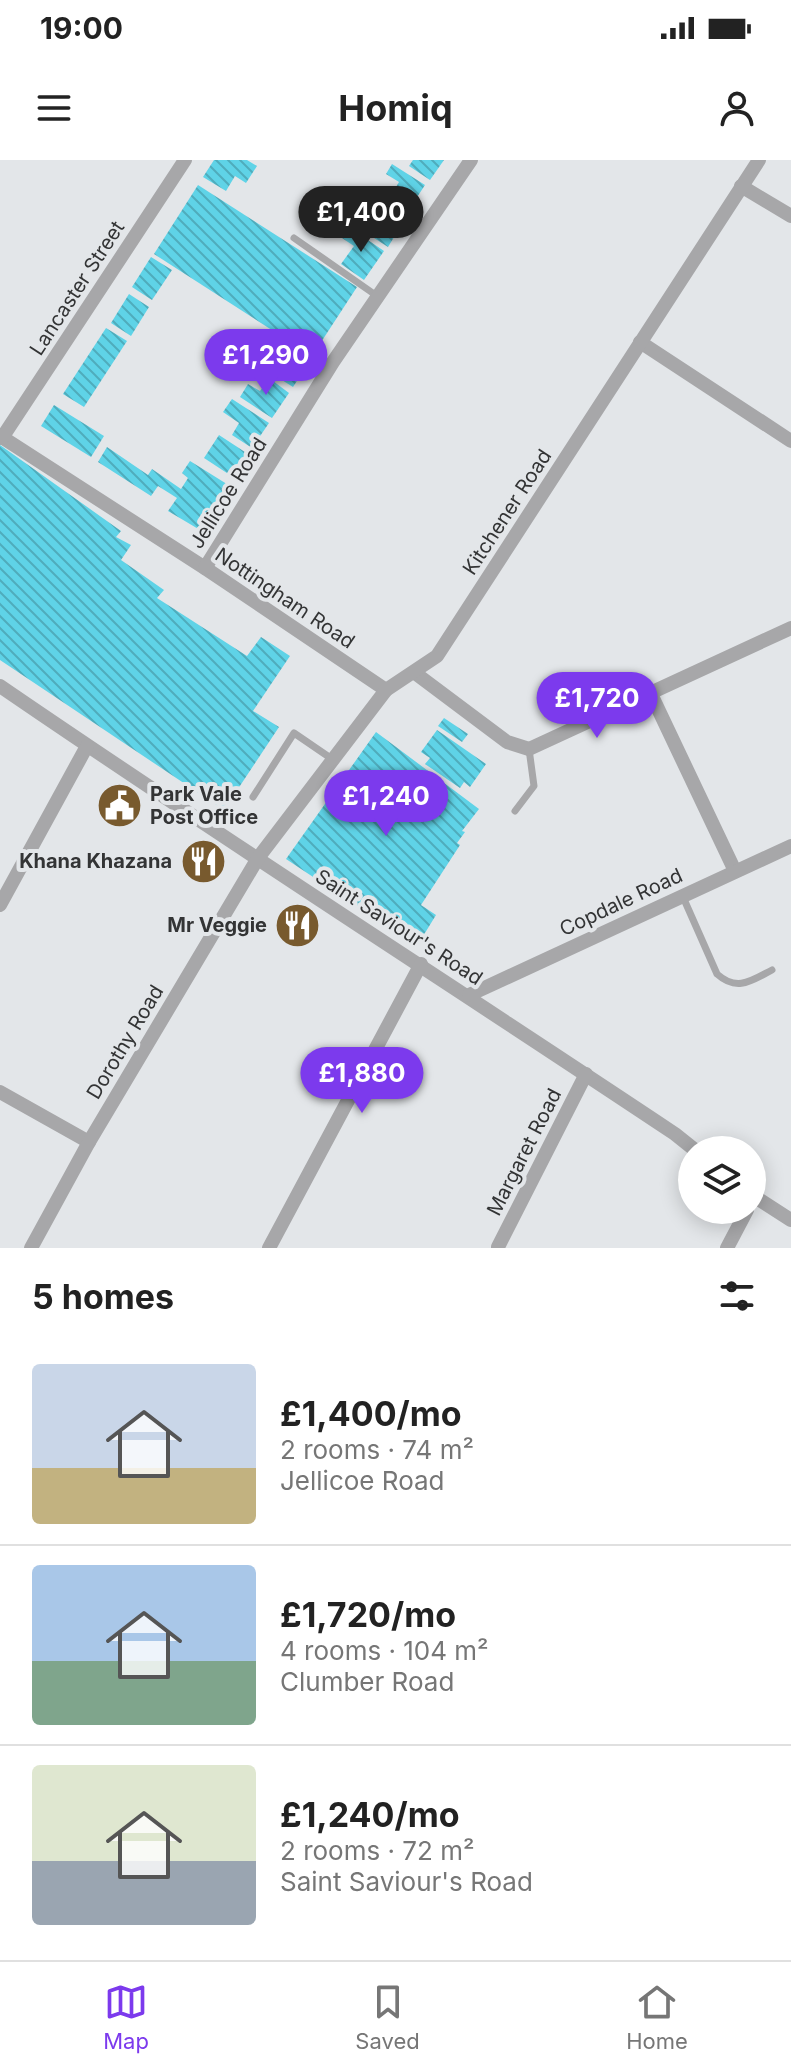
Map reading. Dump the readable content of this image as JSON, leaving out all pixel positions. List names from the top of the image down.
{
  "streets": {
    "street": [
      "Lancaster Street",
      "Jellicoe Road",
      "Kitchener Road",
      "Nottingham Road",
      "Copdale Road",
      "Saint Saviour's Road",
      "Dorothy Road",
      "Margaret Road"
    ]
  },
  "crossings": [
    ["Lancaster Street", "Nottingham Road"],
    ["Jellicoe Road", "Nottingham Road"],
    ["Kitchener Road", "Nottingham Road"],
    ["Kitchener Road", "Saint Saviour's Road"],
    ["Kitchener Road", "Dorothy Road"],
    ["Copdale Road", "Saint Saviour's Road"],
    ["Saint Saviour's Road", "Dorothy Road"],
    ["Saint Saviour's Road", "Margaret Road"]
  ],
  "places": {
    "public building": ["Park Vale Post Office"],
    "restaurant": ["Khana Khazana", "Mr Veggie"]
  },
  "page": {
    "status": "19:00",
    "header": "Homiq",
    "price": [
      "£1,400",
      "£1,290",
      "£1,720",
      "£1,240",
      "£1,880"
    ],
    "heading": "5 homes",
    "list": [
      {
        "name": "£1,400/mo",
        "note": "2 rooms · 74 m² · Jellicoe Road"
      },
      {
        "name": "£1,720/mo",
        "note": "4 rooms · 104 m² · Clumber Road"
      },
      {
        "name": "£1,240/mo",
        "note": "2 rooms · 72 m² · Saint Saviour's Road"
      }
    ],
    "tabs": ["Map", "Saved", "Home"]
  }
}
